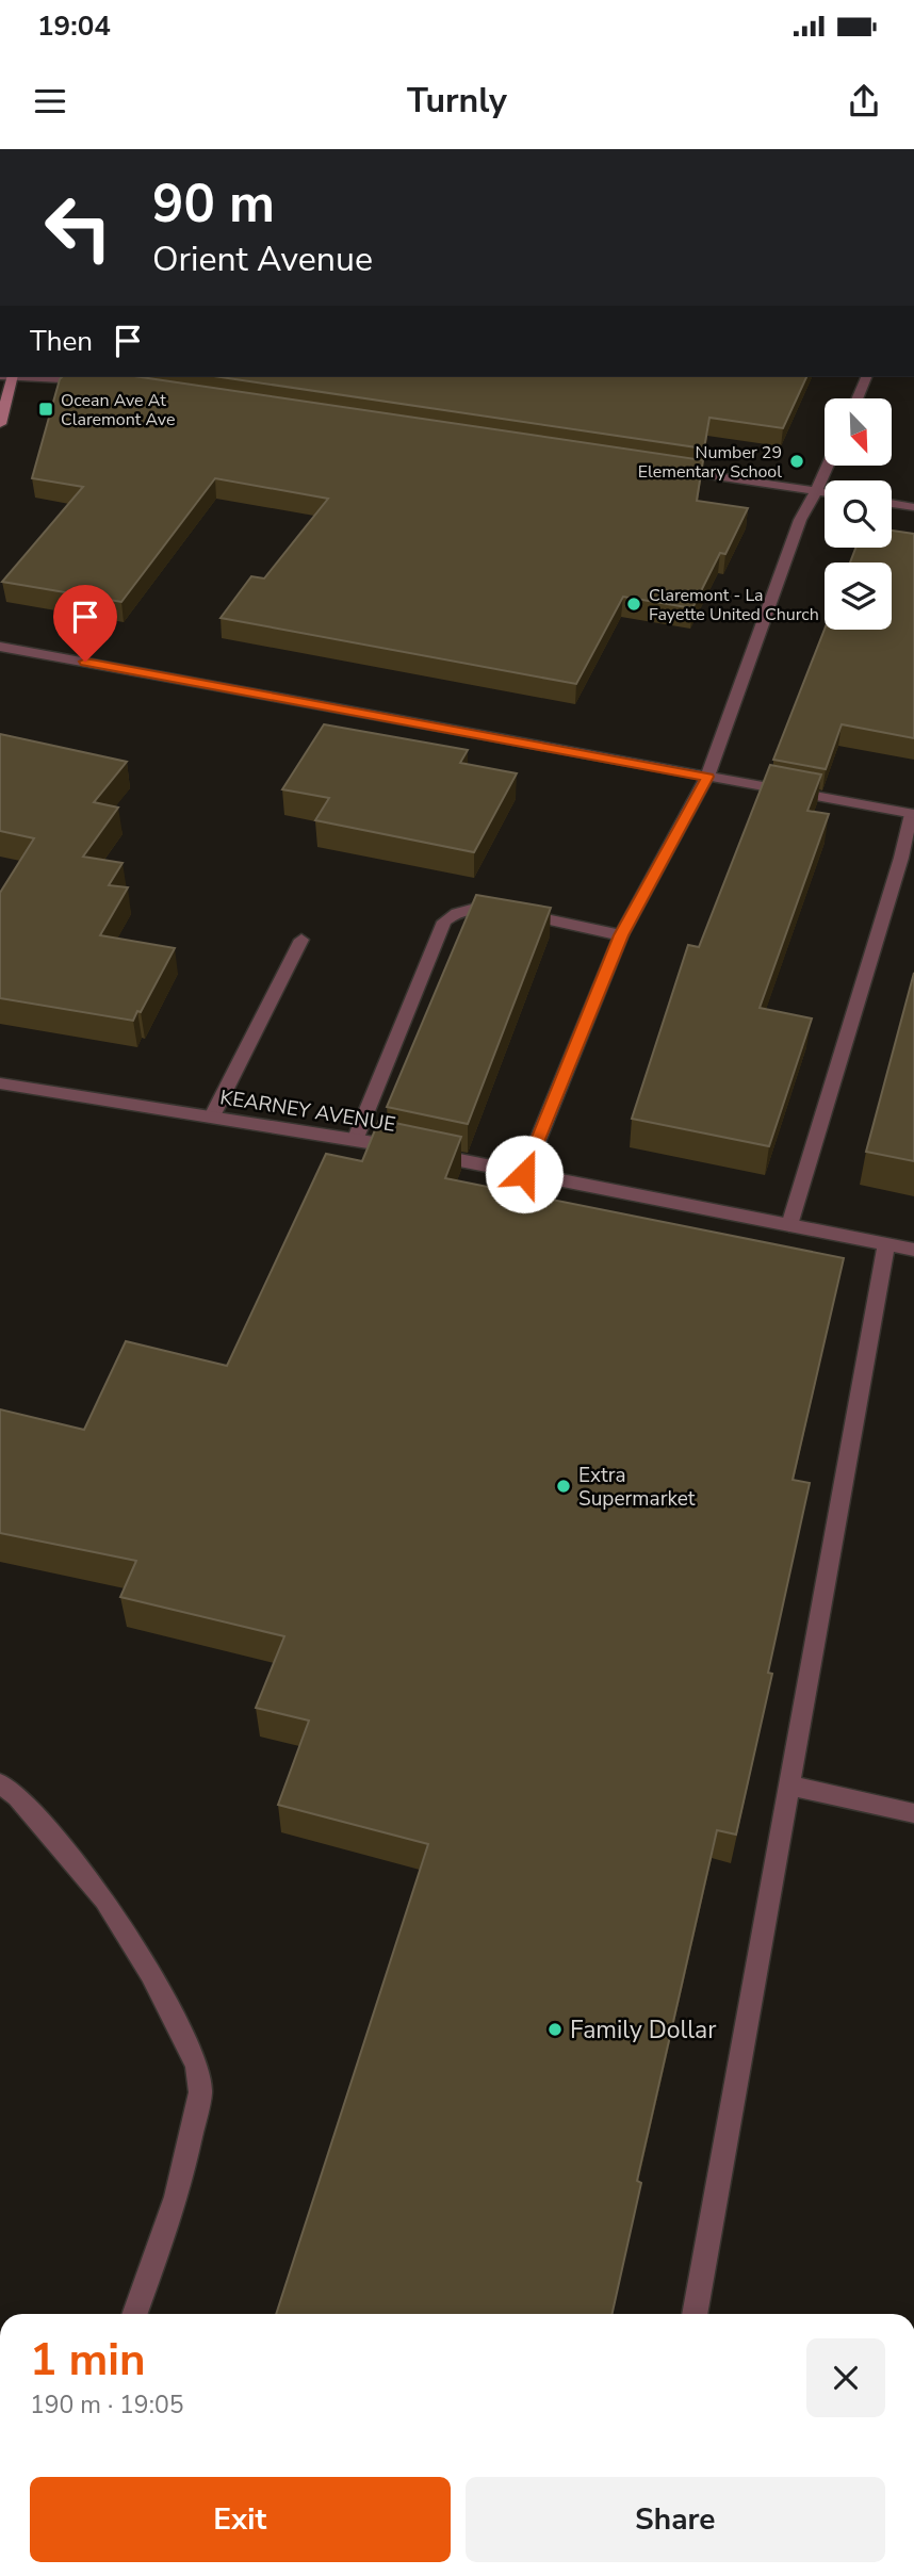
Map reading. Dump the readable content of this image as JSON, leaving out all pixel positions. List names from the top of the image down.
{
  "streets": {
    "street": ["KEARNEY AVENUE"]
  },
  "places": {
    "transit": ["Ocean Ave At Claremont Ave"],
    "other": [
      "Number 29 Elementary School",
      "Claremont - La Fayette United Church",
      "Extra Supermarket",
      "Family Dollar"
    ]
  },
  "north": "bottom right",
  "page": {
    "status": "19:04",
    "header": "Turnly",
    "turn": ["90 m", "Orient Avenue"],
    "then": "Then",
    "heading": ["1 min", "190 m · 19:05"],
    "buttons": ["Exit", "Share"]
  }
}
